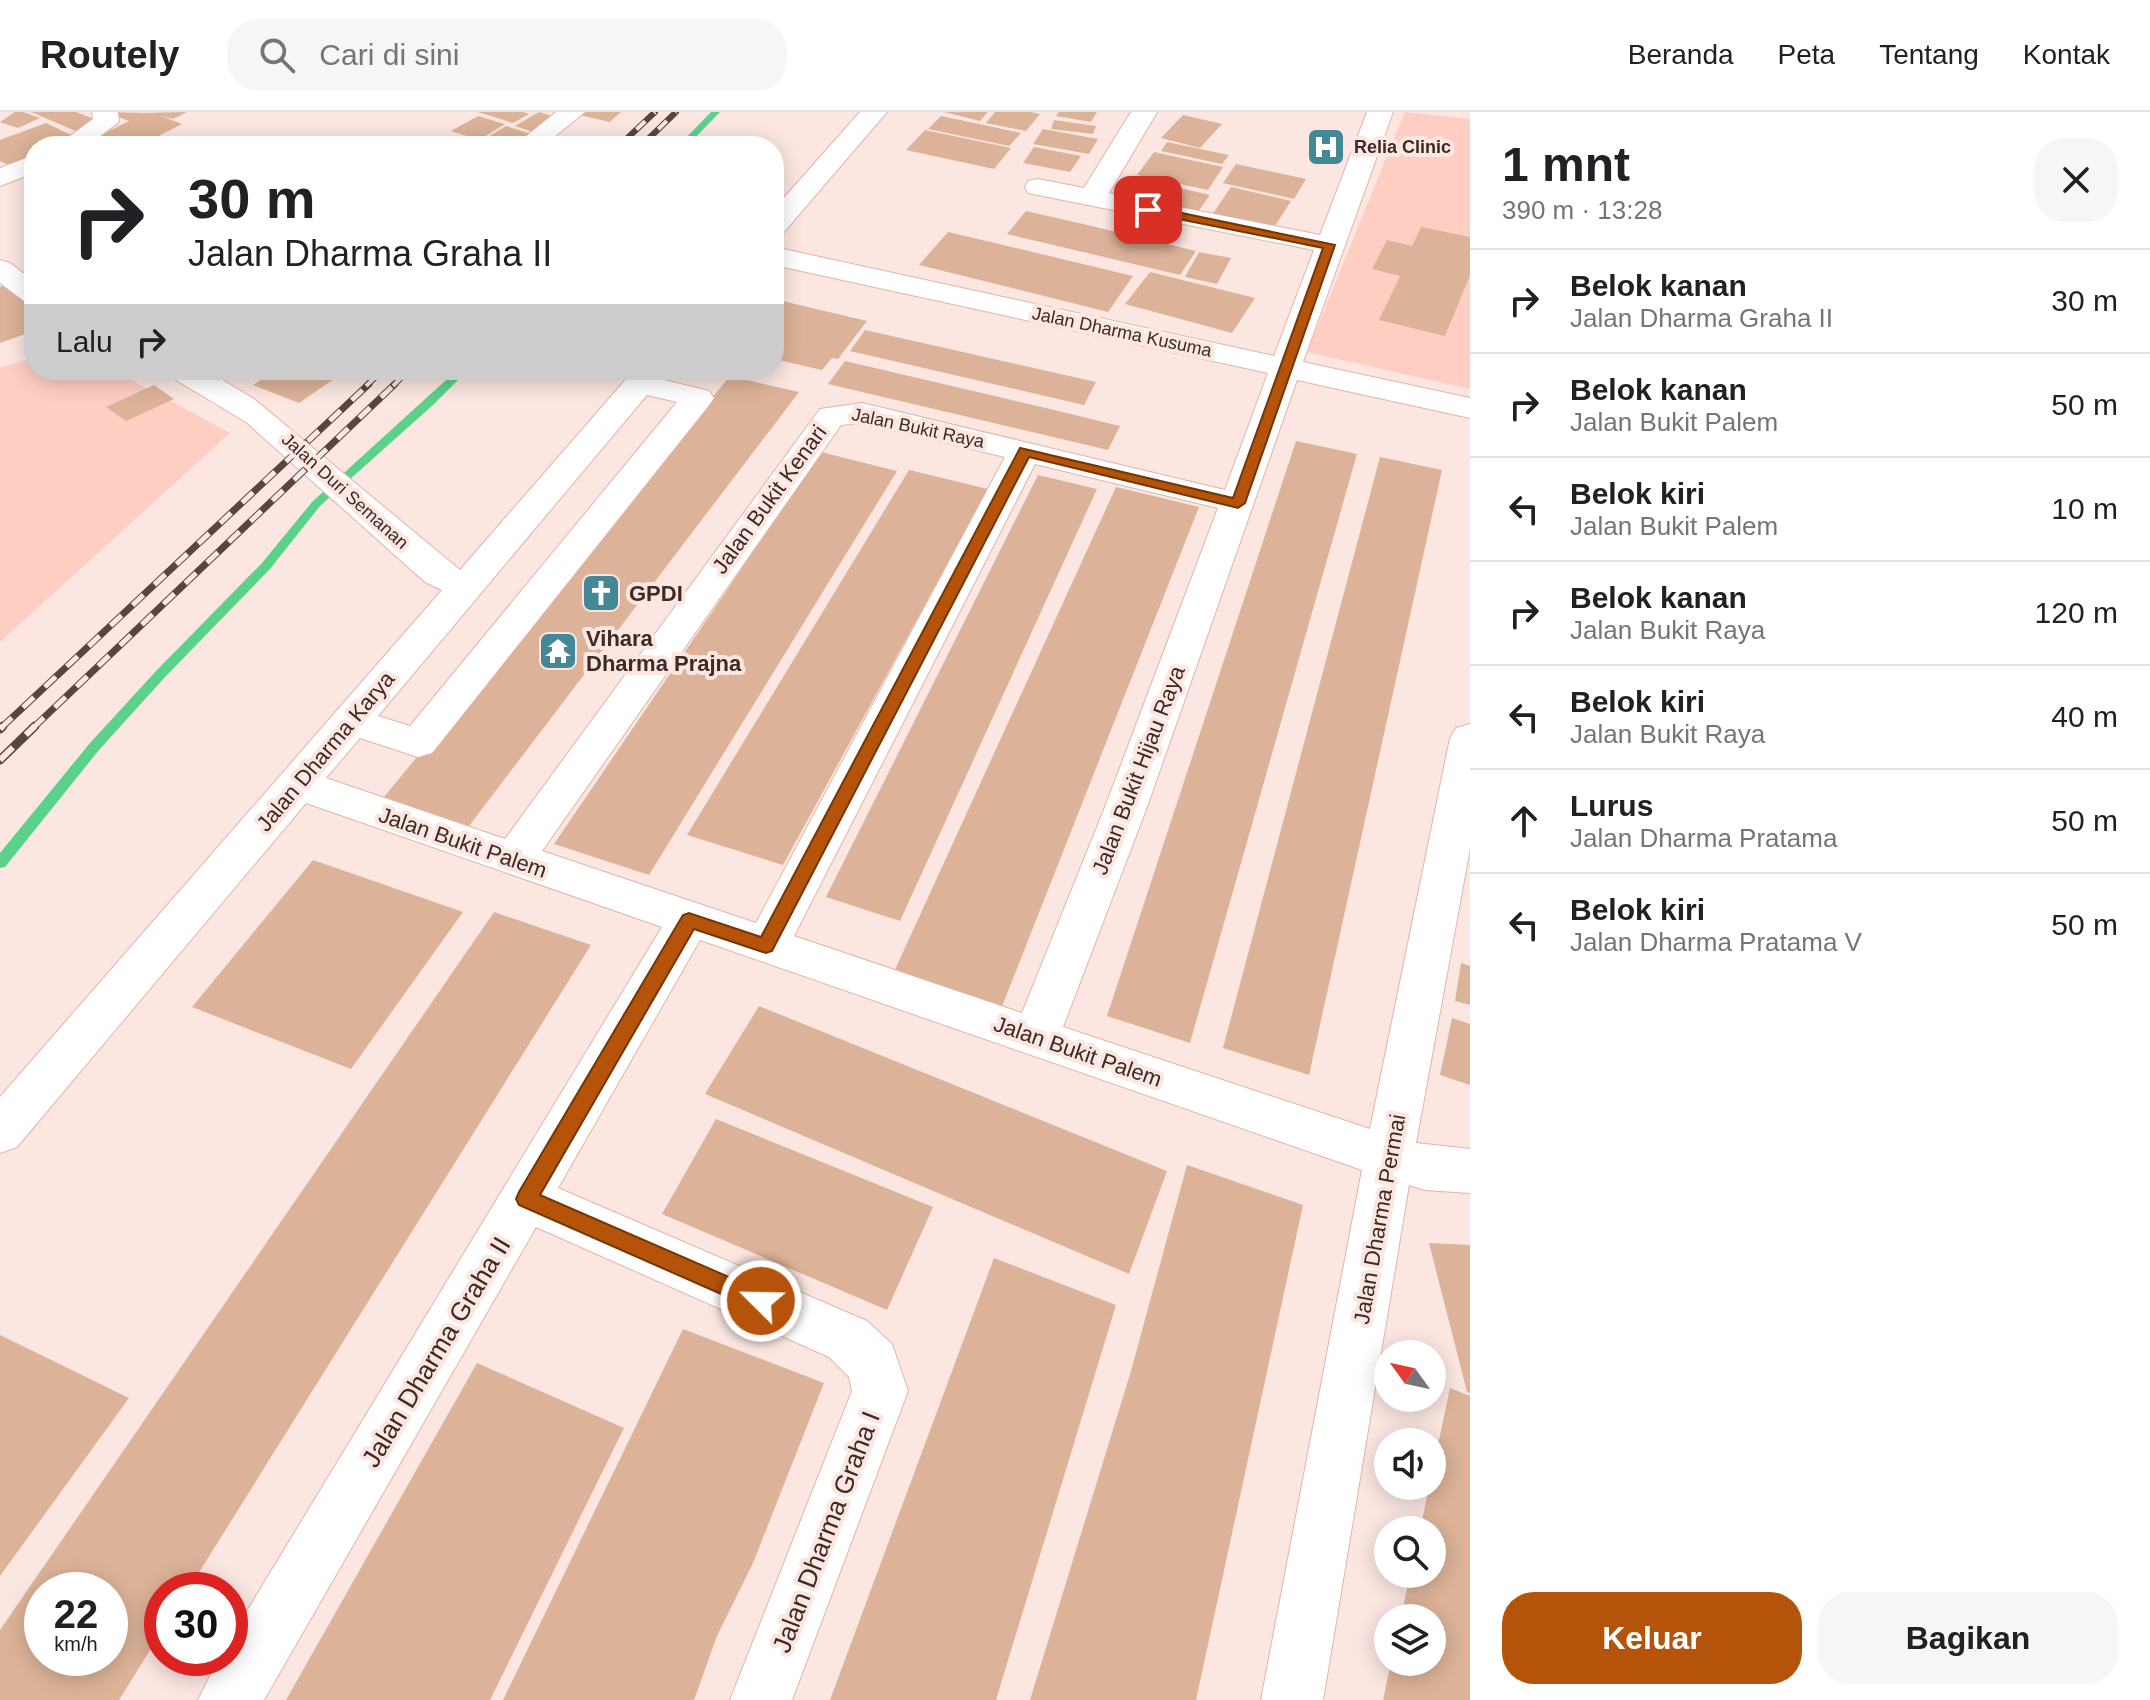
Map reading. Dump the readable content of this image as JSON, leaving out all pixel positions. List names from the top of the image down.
{
  "streets": {
    "street": [
      "Jalan Dharma Kusuma",
      "Jalan Bukit Raya",
      "Jalan Duri Semanan",
      "Jalan Bukit Kenari",
      "Jalan Dharma Karya",
      "Jalan Bukit Hijau Raya",
      "Jalan Bukit Palem",
      "Jalan Dharma Permai",
      "Jalan Dharma Graha II",
      "Jalan Dharma Graha I"
    ]
  },
  "crossings": [
    ["Jalan Bukit Raya", "Jalan Bukit Kenari"],
    ["Jalan Bukit Raya", "Jalan Bukit Hijau Raya"],
    ["Jalan Duri Semanan", "Jalan Dharma Karya"],
    ["Jalan Bukit Kenari", "Jalan Bukit Palem"],
    ["Jalan Dharma Karya", "Jalan Bukit Palem"],
    ["Jalan Bukit Hijau Raya", "Jalan Bukit Palem"],
    ["Jalan Bukit Palem", "Jalan Dharma Permai"],
    ["Jalan Bukit Palem", "Jalan Dharma Graha II"],
    ["Jalan Dharma Graha II", "Jalan Dharma Graha I"]
  ],
  "places": {
    "hospital": ["Relia Clinic"],
    "church": ["GPDI"],
    "temple": ["Vihara Dharma Prajna"]
  },
  "north": "top left",
  "page": {
    "header": "Routely",
    "search": "Cari di sini",
    "nav": [
      "Beranda",
      "Peta",
      "Tentang",
      "Kontak"
    ],
    "heading": ["1 mnt", "390 m · 13:28"],
    "turn": ["30 m", "Jalan Dharma Graha II"],
    "list": [
      {
        "name": "Belok kanan",
        "note": "Jalan Dharma Graha II",
        "value": "30 m"
      },
      {
        "name": "Belok kanan",
        "note": "Jalan Bukit Palem",
        "value": "50 m"
      },
      {
        "name": "Belok kiri",
        "note": "Jalan Bukit Palem",
        "value": "10 m"
      },
      {
        "name": "Belok kanan",
        "note": "Jalan Bukit Raya",
        "value": "120 m"
      },
      {
        "name": "Belok kiri",
        "note": "Jalan Bukit Raya",
        "value": "40 m"
      },
      {
        "name": "Lurus",
        "note": "Jalan Dharma Pratama",
        "value": "50 m"
      },
      {
        "name": "Belok kiri",
        "note": "Jalan Dharma Pratama V",
        "value": "50 m"
      }
    ],
    "then": "Lalu",
    "speed": "22 km/h",
    "limit": "30",
    "buttons": ["Keluar", "Bagikan"]
  }
}
